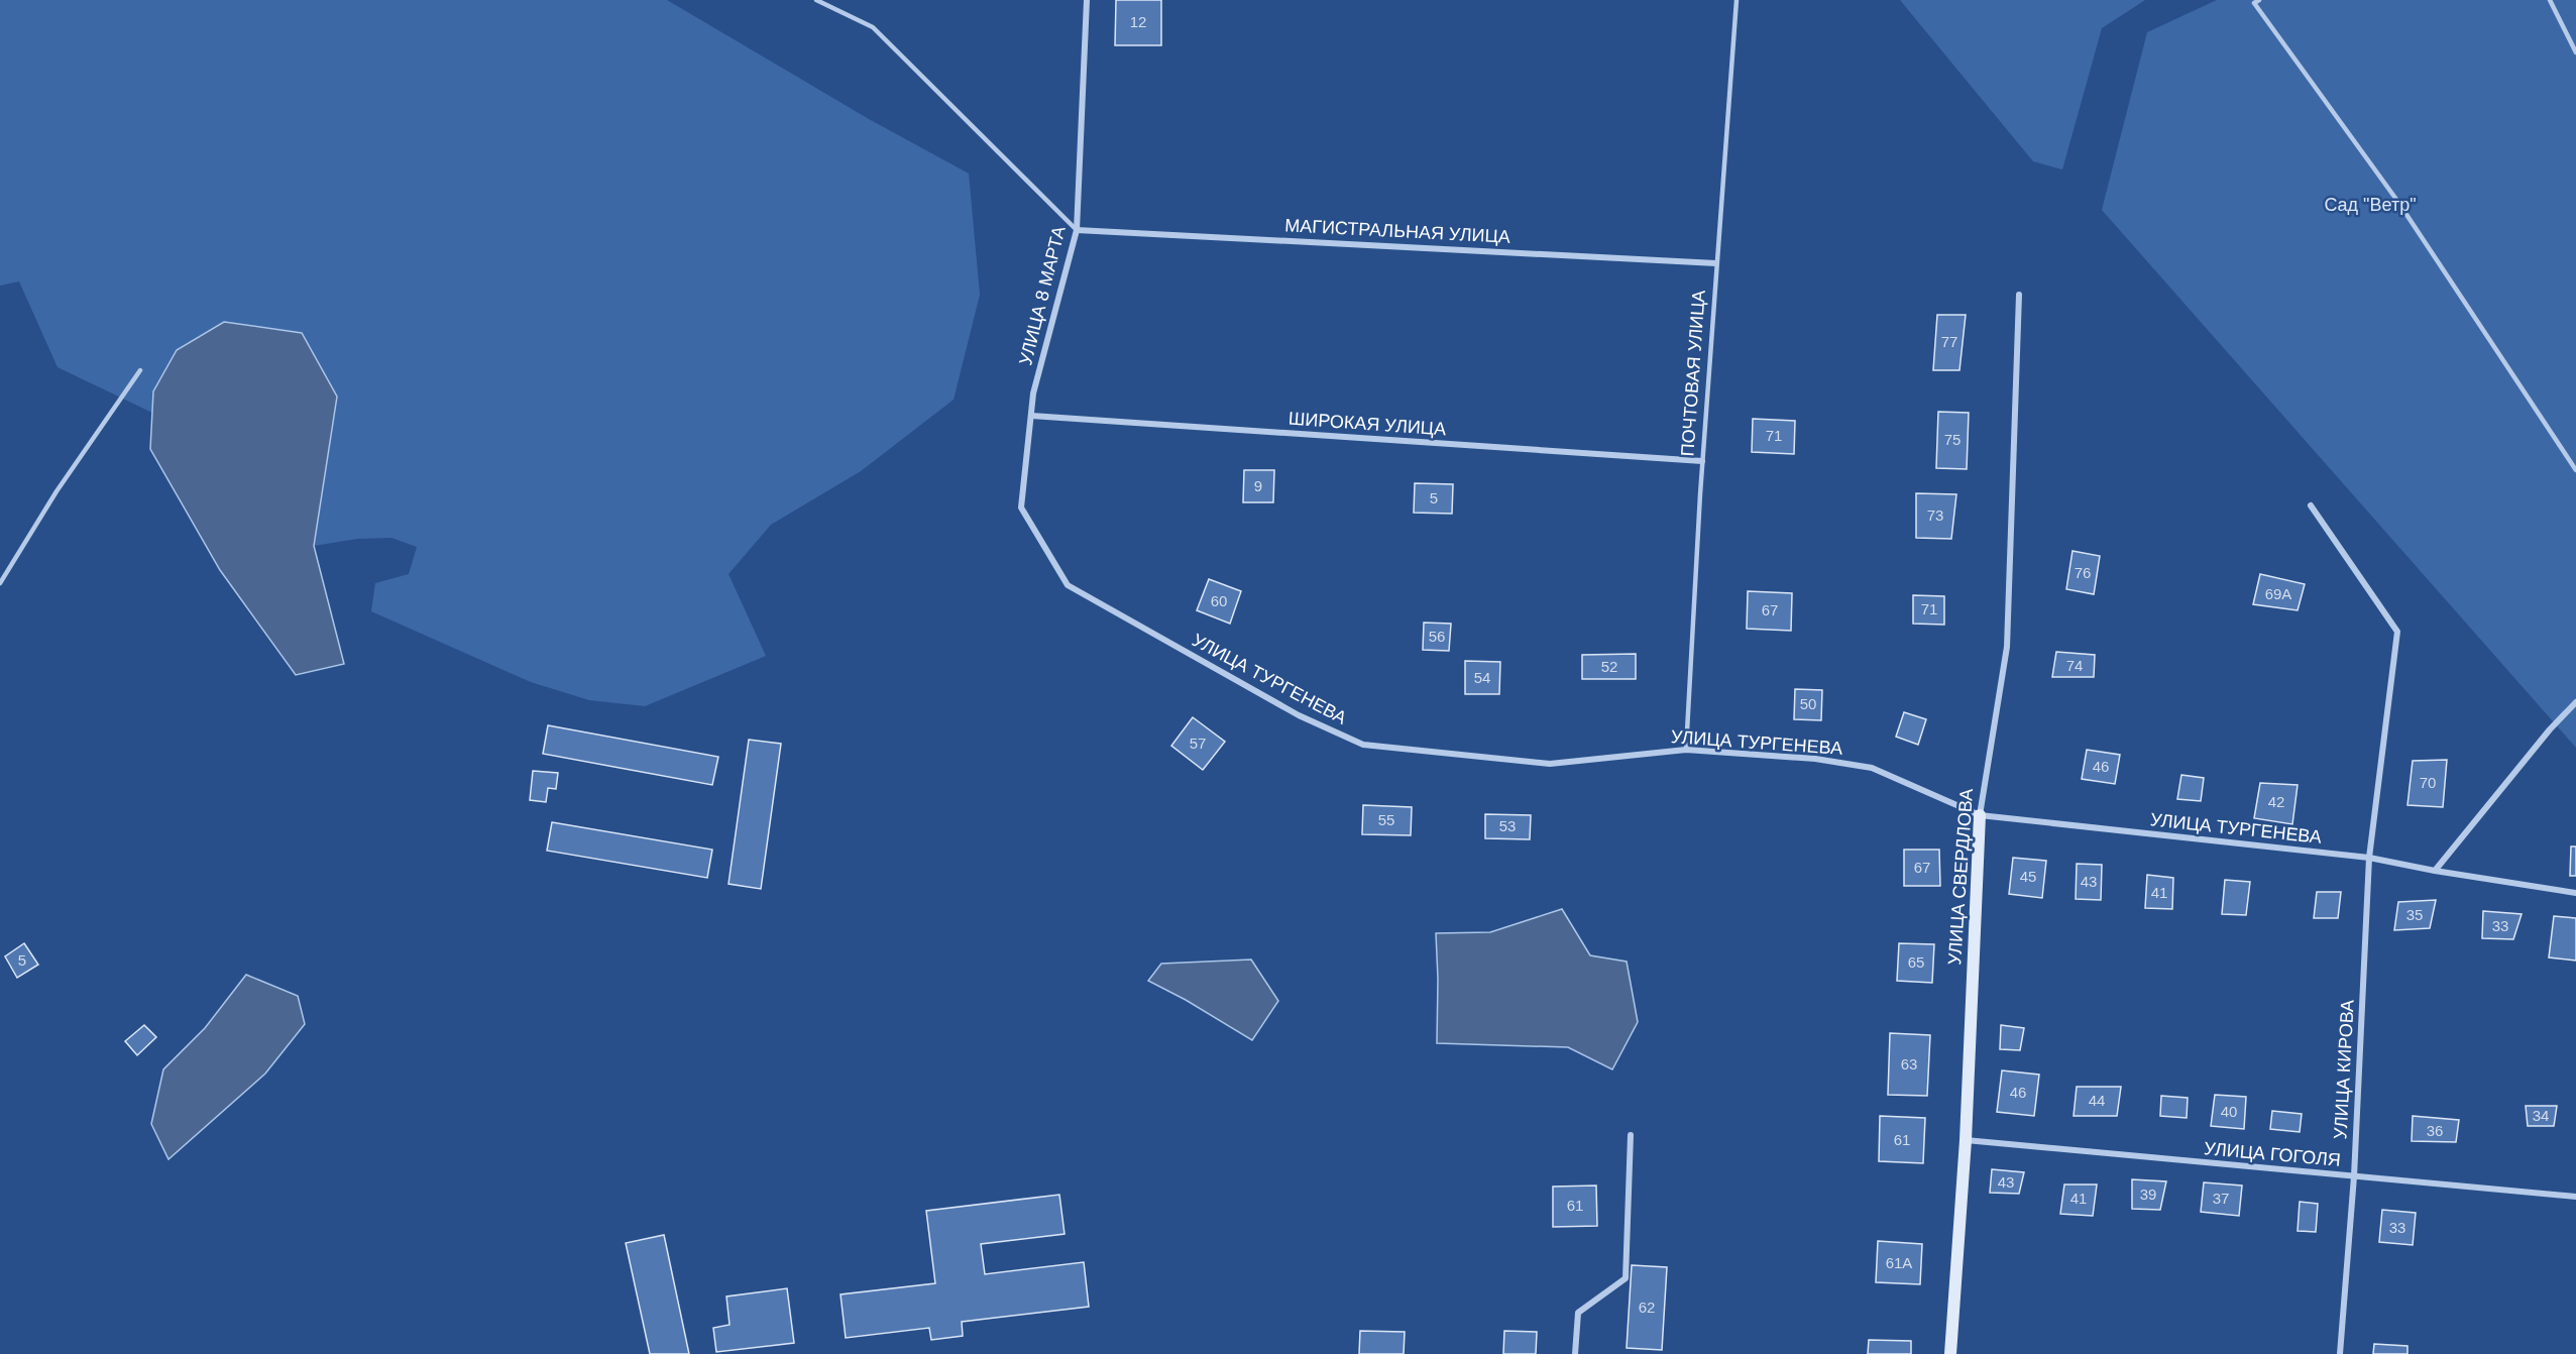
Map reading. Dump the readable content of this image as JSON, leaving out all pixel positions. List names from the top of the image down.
{
  "streets": {
    "street": [
      "МАГИСТРАЛЬНАЯ УЛИЦА",
      "УЛИЦА 8 МАРТА",
      "ШИРОКАЯ УЛИЦА",
      "УЛИЦА ТУРГЕНЕВА",
      "УЛИЦА СВЕРДЛОВА",
      "УЛИЦА КИРОВА",
      "УЛИЦА ГОГОЛЯ"
    ],
    "lane": ["ПОЧТОВАЯ УЛИЦА"]
  },
  "crossings": [
    ["МАГИСТРАЛЬНАЯ УЛИЦА", "УЛИЦА 8 МАРТА"],
    ["МАГИСТРАЛЬНАЯ УЛИЦА", "ПОЧТОВАЯ УЛИЦА"],
    ["УЛИЦА 8 МАРТА", "ШИРОКАЯ УЛИЦА"],
    ["УЛИЦА 8 МАРТА", "УЛИЦА ТУРГЕНЕВА"],
    ["ПОЧТОВАЯ УЛИЦА", "ШИРОКАЯ УЛИЦА"],
    ["ПОЧТОВАЯ УЛИЦА", "УЛИЦА ТУРГЕНЕВА"],
    ["УЛИЦА ТУРГЕНЕВА", "УЛИЦА СВЕРДЛОВА"],
    ["УЛИЦА ТУРГЕНЕВА", "УЛИЦА КИРОВА"],
    ["УЛИЦА СВЕРДЛОВА", "УЛИЦА ГОГОЛЯ"],
    ["УЛИЦА КИРОВА", "УЛИЦА ГОГОЛЯ"]
  ],
  "parks": ["Сад \"Ветр\""],
  "house_numbers": [
    "12",
    "77",
    "71",
    "75",
    "9",
    "5",
    "73",
    "76",
    "69А",
    "60",
    "71",
    "67",
    "56",
    "74",
    "52",
    "54",
    "50",
    "57",
    "46",
    "70",
    "42",
    "55",
    "53",
    "67",
    "45",
    "43",
    "41",
    "35",
    "33",
    "5",
    "65",
    "63",
    "46",
    "44",
    "40",
    "34",
    "36",
    "61",
    "43",
    "39",
    "41",
    "37",
    "61",
    "33",
    "61А",
    "62"
  ]
}
